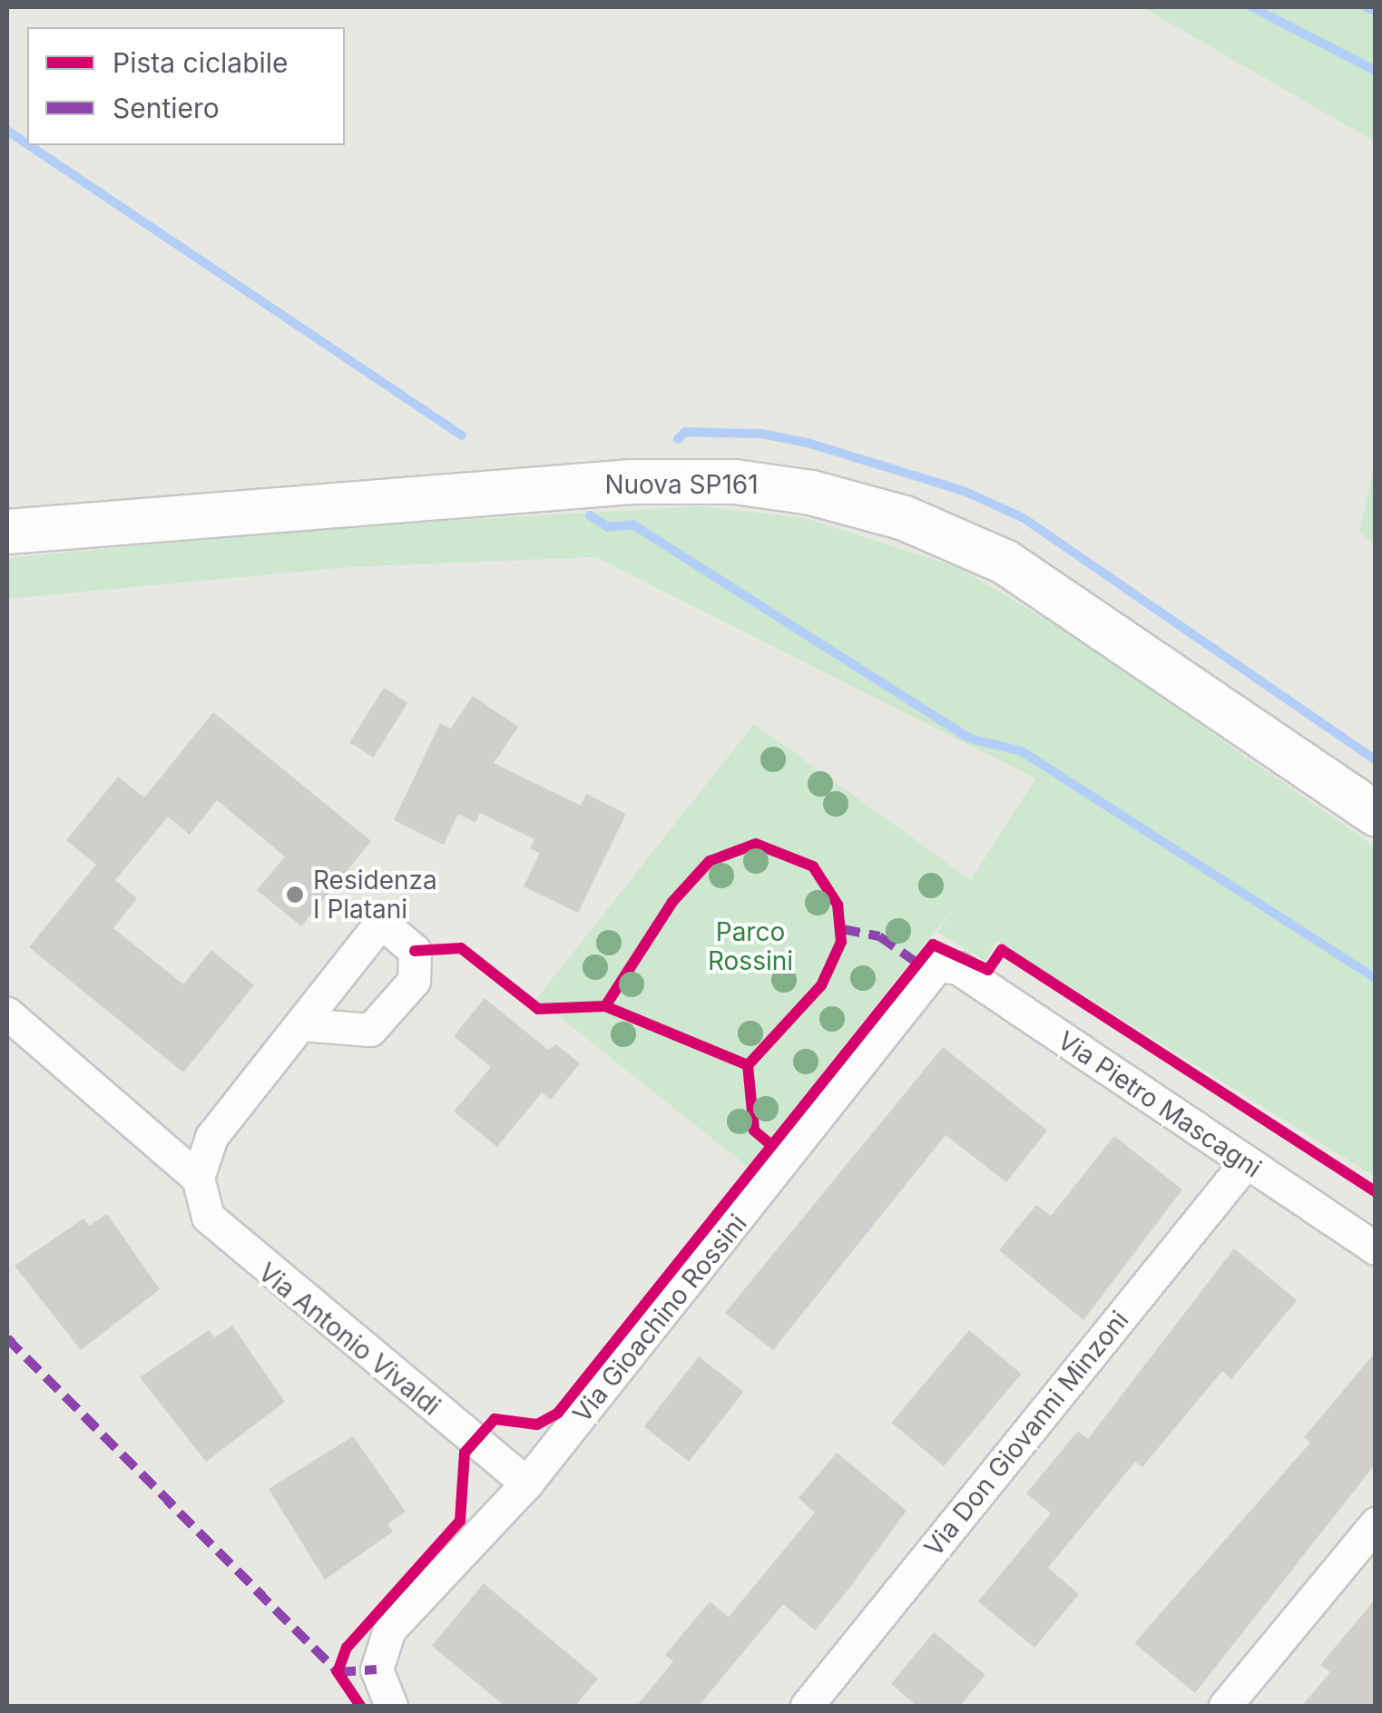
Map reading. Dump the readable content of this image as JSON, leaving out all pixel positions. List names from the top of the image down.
{
  "streets": {
    "main road": ["Nuova SP161"],
    "street": [
      "Via Pietro Mascagni",
      "Via Gioachino Rossini",
      "Via Antonio Vivaldi",
      "Via Don Giovanni Minzoni"
    ]
  },
  "crossings": [
    ["Via Pietro Mascagni", "Via Gioachino Rossini"],
    ["Via Pietro Mascagni", "Via Don Giovanni Minzoni"],
    ["Via Gioachino Rossini", "Via Antonio Vivaldi"]
  ],
  "parks": ["Parco Rossini"],
  "places": ["Residenza I Platani"],
  "legend": ["Pista ciclabile", "Sentiero"]
}
